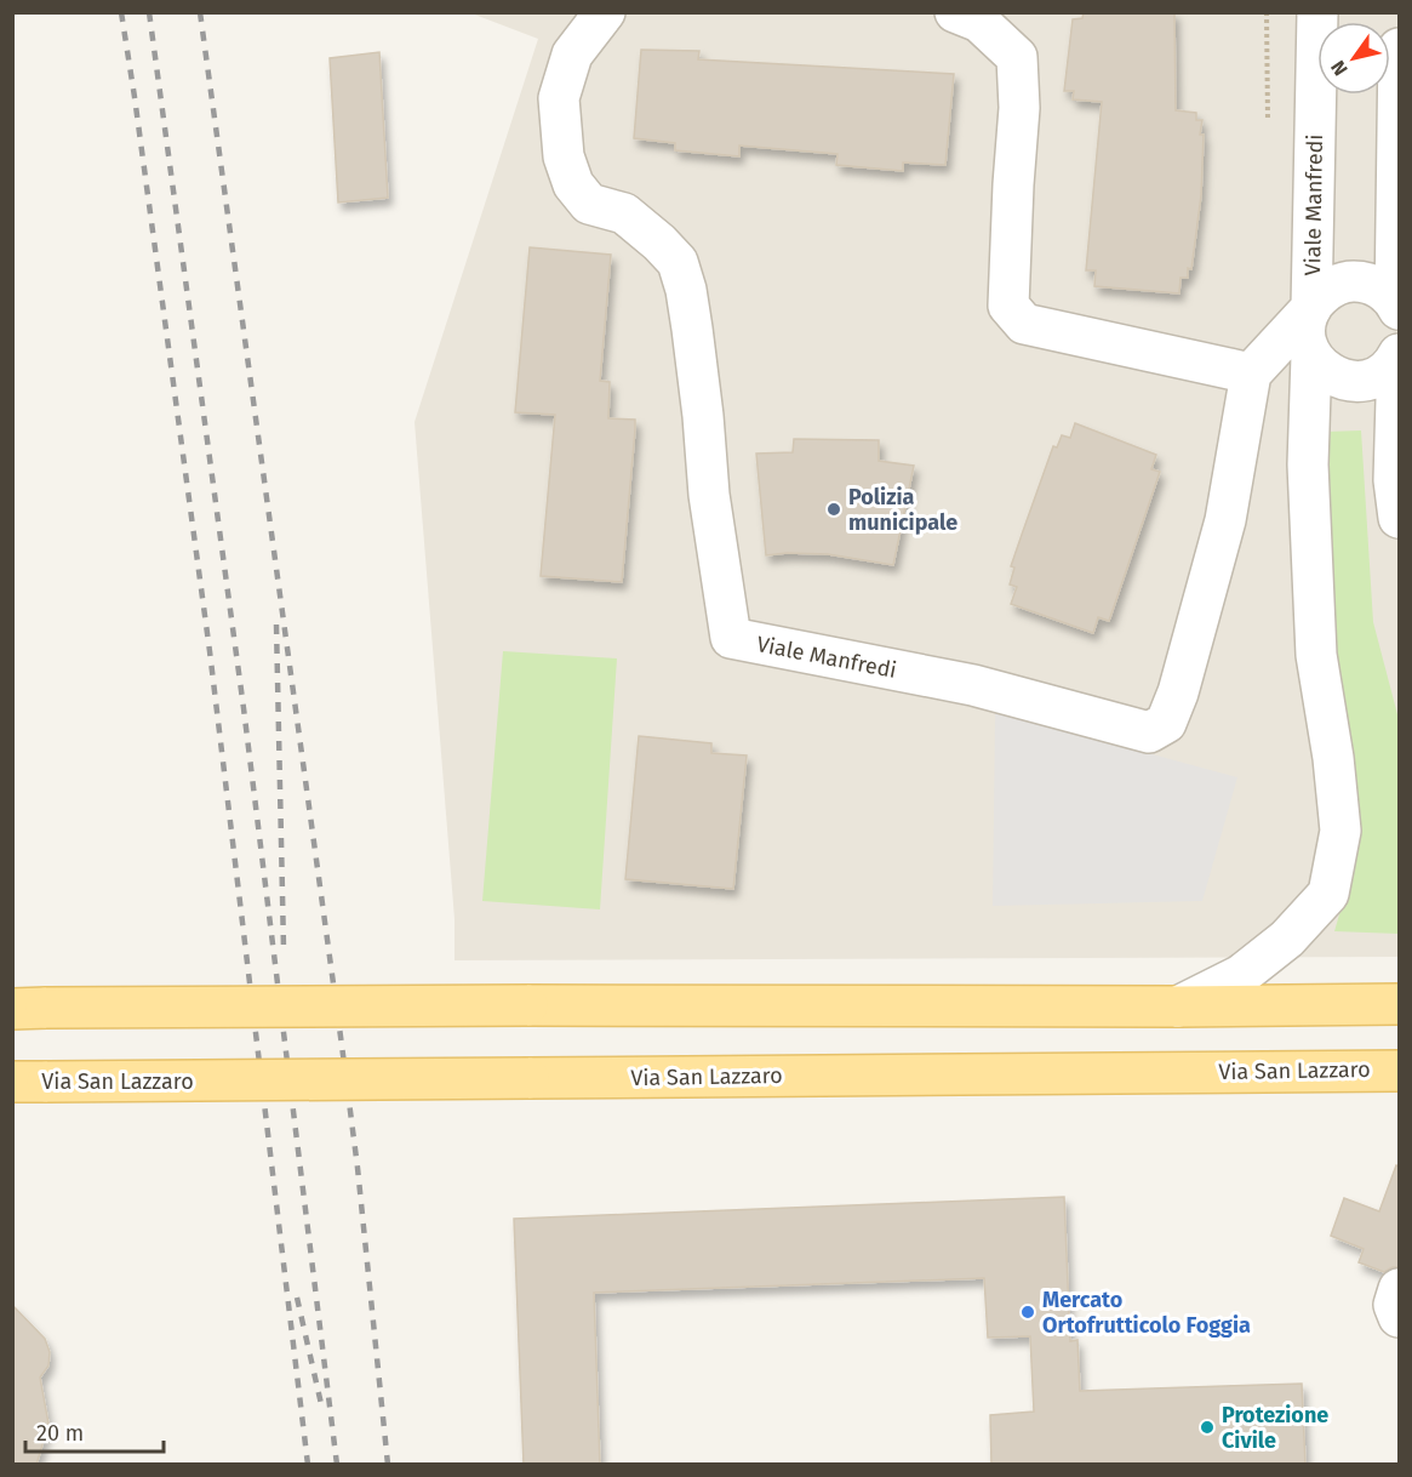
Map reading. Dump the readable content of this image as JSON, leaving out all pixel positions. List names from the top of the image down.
{
  "streets": {
    "main road": ["Via San Lazzaro"],
    "street": ["Viale Manfredi"]
  },
  "places": ["Polizia municipale", "Mercato Ortofrutticolo Foggia", "Protezione Civile"],
  "scale_bar": "20 m",
  "north": "bottom left"
}
